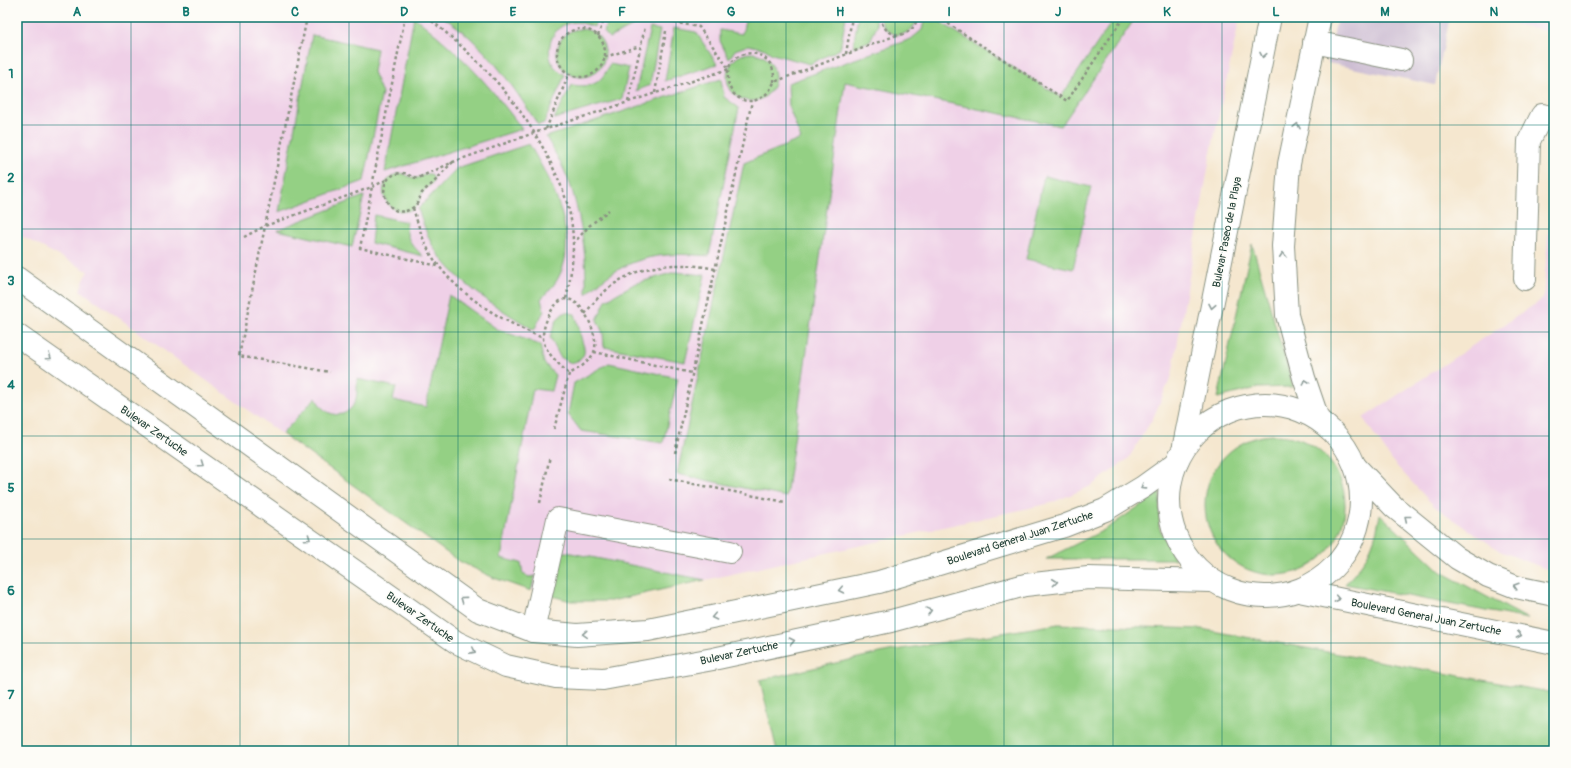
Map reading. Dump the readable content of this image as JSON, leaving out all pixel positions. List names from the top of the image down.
{
  "streets": {
    "main road": ["Bulevar Paseo de la Playa", "Bulevar Zertuche", "Boulevard General Juan Zertuche"]
  },
  "crossings": [
    ["Bulevar Paseo de la Playa", "Bulevar Zertuche"],
    ["Bulevar Paseo de la Playa", "Boulevard General Juan Zertuche"]
  ],
  "grid": {
    "columns": [
      "A",
      "B",
      "C",
      "D",
      "E",
      "F",
      "G",
      "H",
      "I",
      "J",
      "K",
      "L",
      "M",
      "N"
    ],
    "rows": [
      "1",
      "2",
      "3",
      "4",
      "5",
      "6",
      "7"
    ]
  }
}
